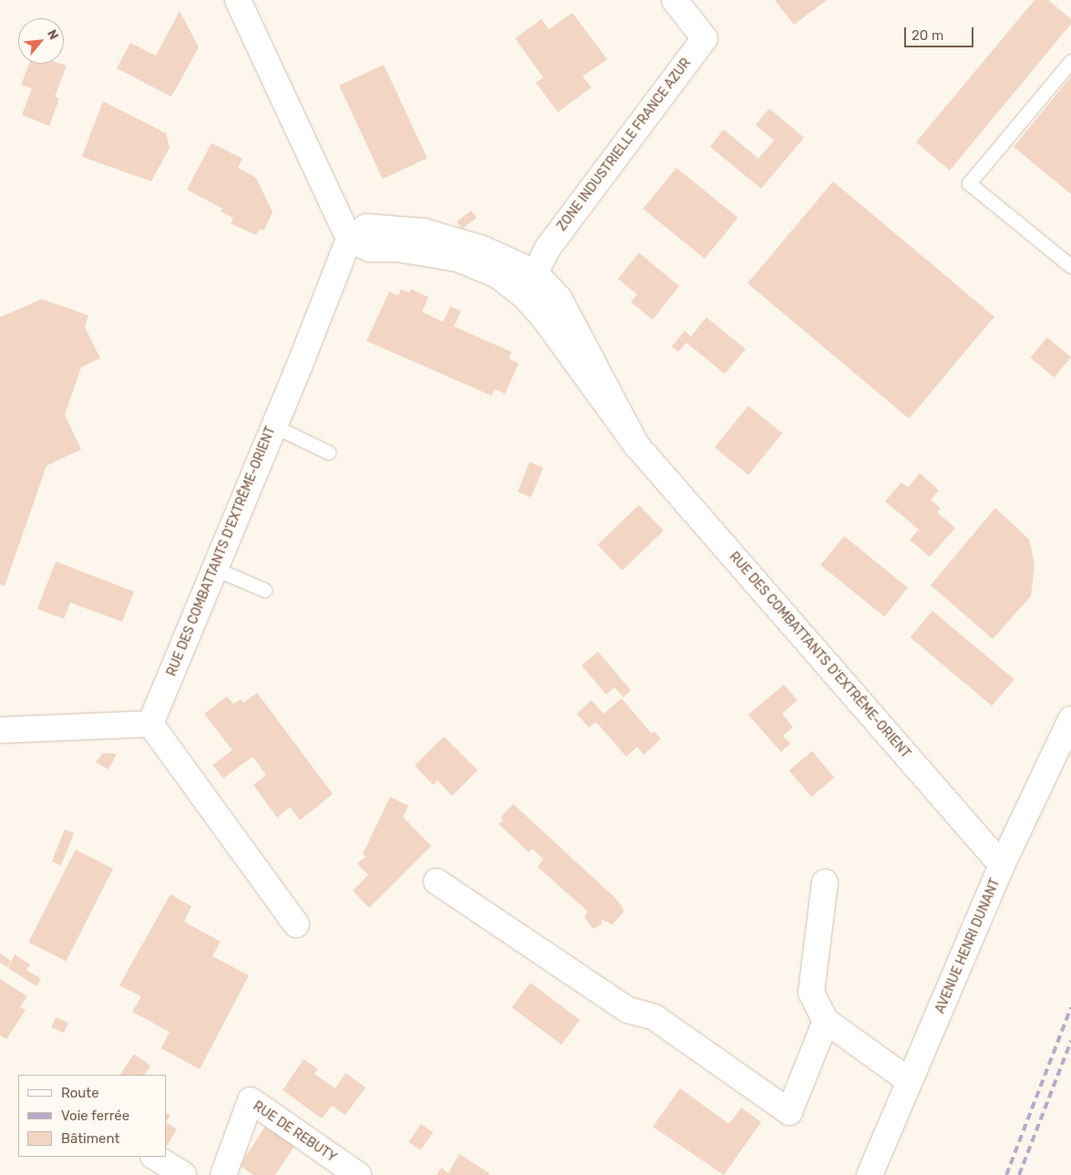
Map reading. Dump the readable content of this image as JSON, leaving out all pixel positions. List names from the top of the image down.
{
  "streets": {
    "street": [
      "ZONE INDUSTRIELLE FRANCE AZUR",
      "RUE DES COMBATTANTS D'EXTRÊME-ORIENT",
      "AVENUE HENRI DUNANT",
      "RUE DE REBUTY"
    ]
  },
  "crossings": [
    ["ZONE INDUSTRIELLE FRANCE AZUR", "RUE DES COMBATTANTS D'EXTRÊME-ORIENT"],
    ["RUE DES COMBATTANTS D'EXTRÊME-ORIENT", "AVENUE HENRI DUNANT"]
  ],
  "legend": ["Route", "Voie ferrée", "Bâtiment"],
  "scale_bar": "20 m",
  "north": "top right"
}
